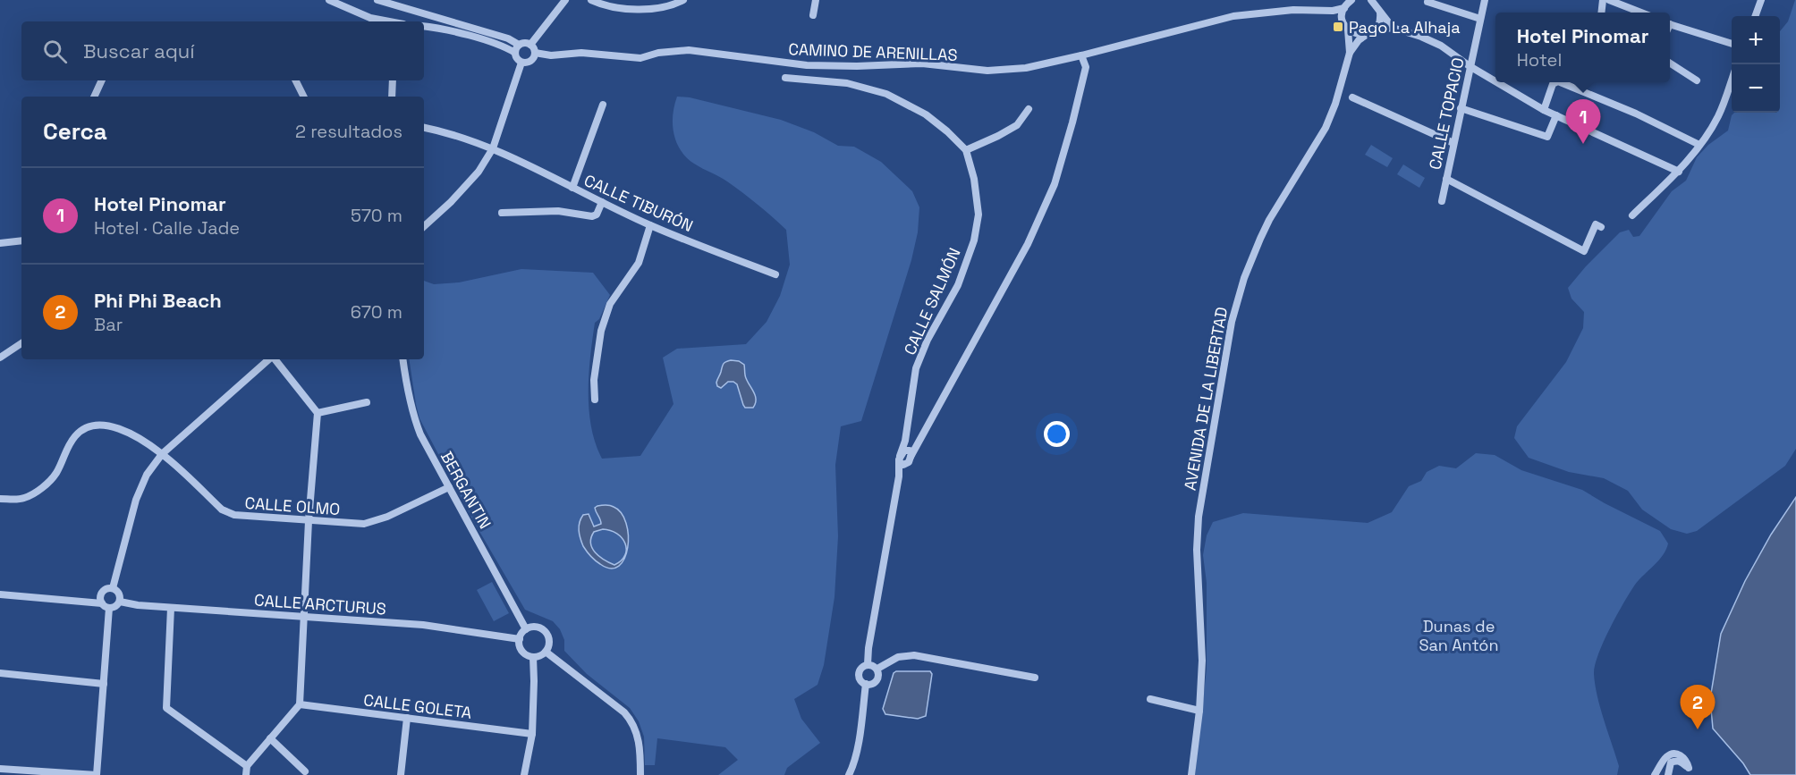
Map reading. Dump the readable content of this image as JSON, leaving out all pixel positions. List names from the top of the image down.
{
  "streets": {
    "street": [
      "CAMINO DE ARENILLAS",
      "CALLE TOPACIO",
      "CALLE TIBURÓN",
      "CALLE SALMÓN",
      "AVENIDA DE LA LIBERTAD",
      "BERGANTIN",
      "CALLE OLMO",
      "CALLE ARCTURUS",
      "CALLE GOLETA"
    ]
  },
  "crossings": [
    ["CAMINO DE ARENILLAS", "AVENIDA DE LA LIBERTAD"],
    ["BERGANTIN", "CALLE OLMO"],
    ["BERGANTIN", "CALLE ARCTURUS"]
  ],
  "parks": ["Dunas de San Antón"],
  "places": {
    "transit": ["Pago La Alhaja"]
  },
  "page": {
    "popup": ["Hotel Pinomar", "Hotel"],
    "map_buttons": ["+", "−"],
    "search": "Buscar aquí",
    "heading": ["Cerca", "2 resultados"],
    "pins": ["1", "2"],
    "list": [
      {
        "mark": "1",
        "name": "Hotel Pinomar",
        "note": "Hotel · Calle Jade",
        "value": "570 m"
      },
      {
        "mark": "2",
        "name": "Phi Phi Beach",
        "note": "Bar",
        "value": "670 m"
      }
    ]
  }
}
